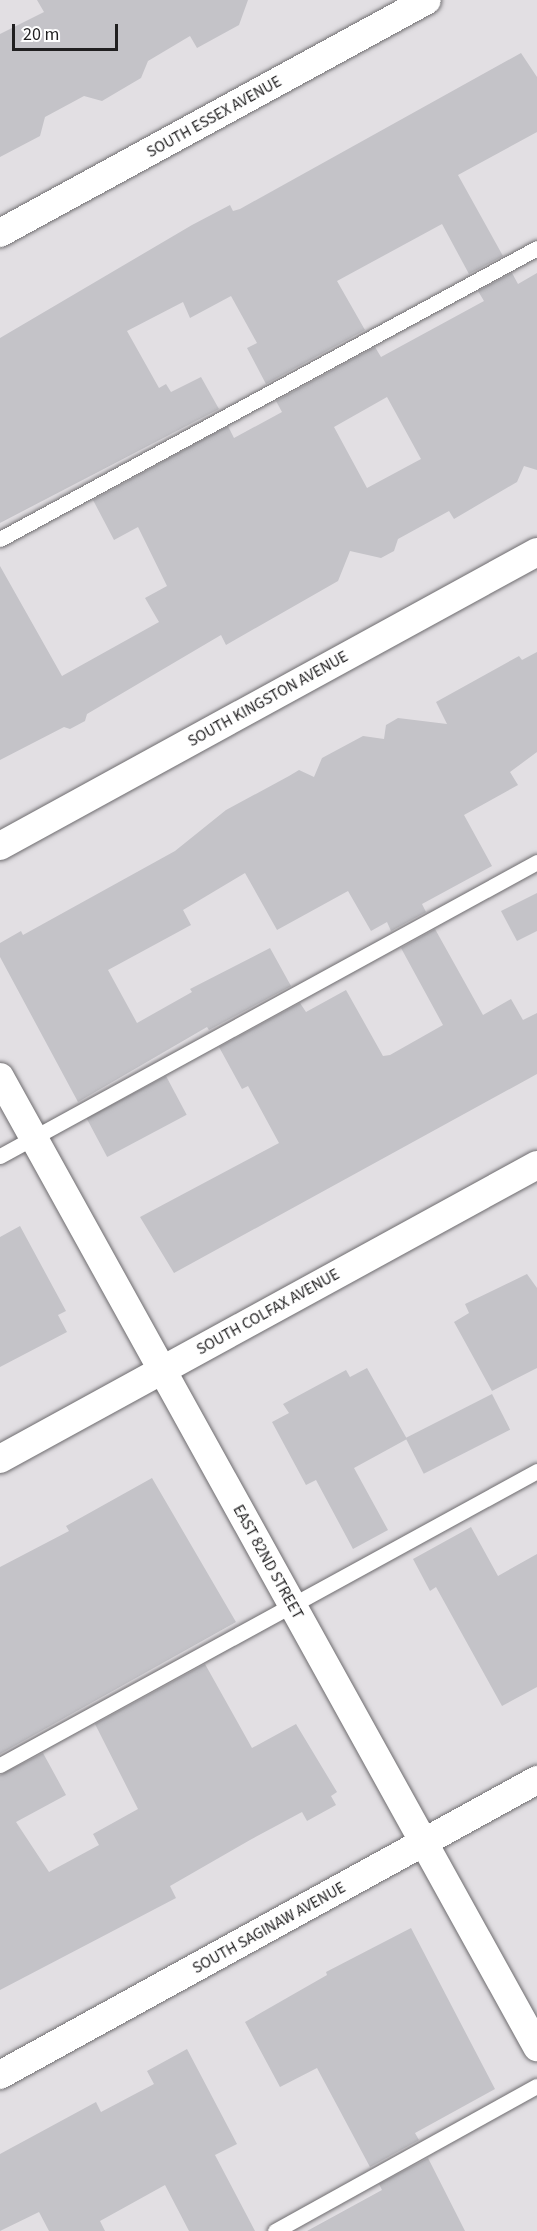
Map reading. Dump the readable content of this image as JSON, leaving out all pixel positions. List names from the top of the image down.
{
  "streets": {
    "street": [
      "SOUTH ESSEX AVENUE",
      "SOUTH KINGSTON AVENUE",
      "SOUTH COLFAX AVENUE",
      "EAST 82ND STREET",
      "SOUTH SAGINAW AVENUE"
    ]
  },
  "crossings": [
    ["SOUTH COLFAX AVENUE", "EAST 82ND STREET"],
    ["EAST 82ND STREET", "SOUTH SAGINAW AVENUE"]
  ],
  "scale_bar": "20 m"
}
